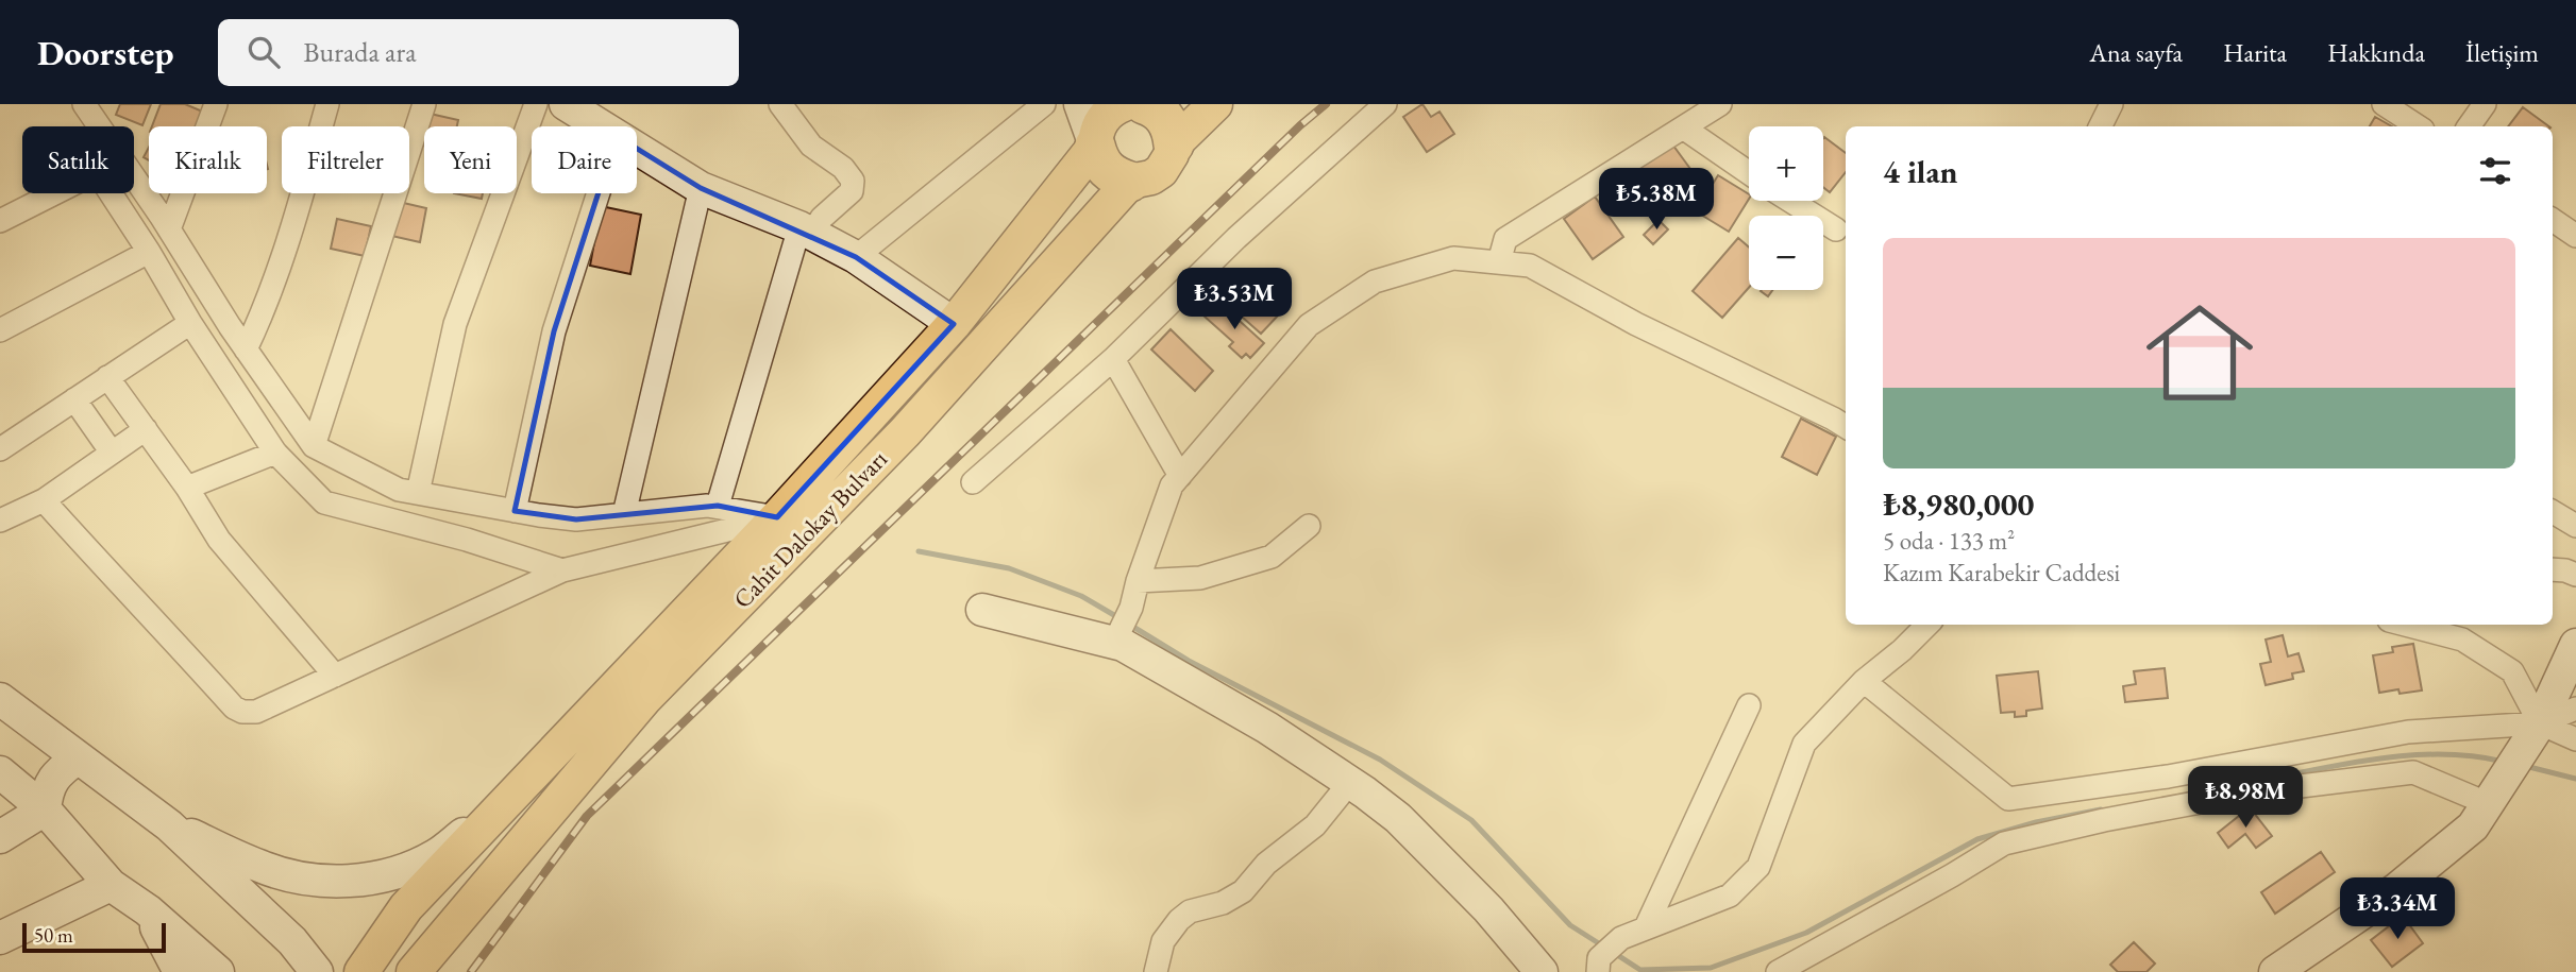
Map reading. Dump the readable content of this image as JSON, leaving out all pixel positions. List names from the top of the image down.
{
  "streets": {
    "main road": ["Cahit Dalokay Bulvarı"]
  },
  "scale_bar": "50 m",
  "page": {
    "header": "Doorstep",
    "search": "Burada ara",
    "nav": [
      "Ana sayfa",
      "Harita",
      "Hakkında",
      "İletişim"
    ],
    "map_buttons": ["+", "−"],
    "chip": [
      "Satılık",
      "Kiralık",
      "Filtreler",
      "Yeni",
      "Daire"
    ],
    "heading": "4 ilan",
    "price": [
      "₺5.38M",
      "₺3.53M",
      "₺8.98M",
      "₺3.34M"
    ],
    "list": [
      {
        "name": "₺8,980,000",
        "note": "5 oda · 133 m² · Kazım Karabekir Caddesi"
      }
    ],
    "scale": "50 m"
  }
}
